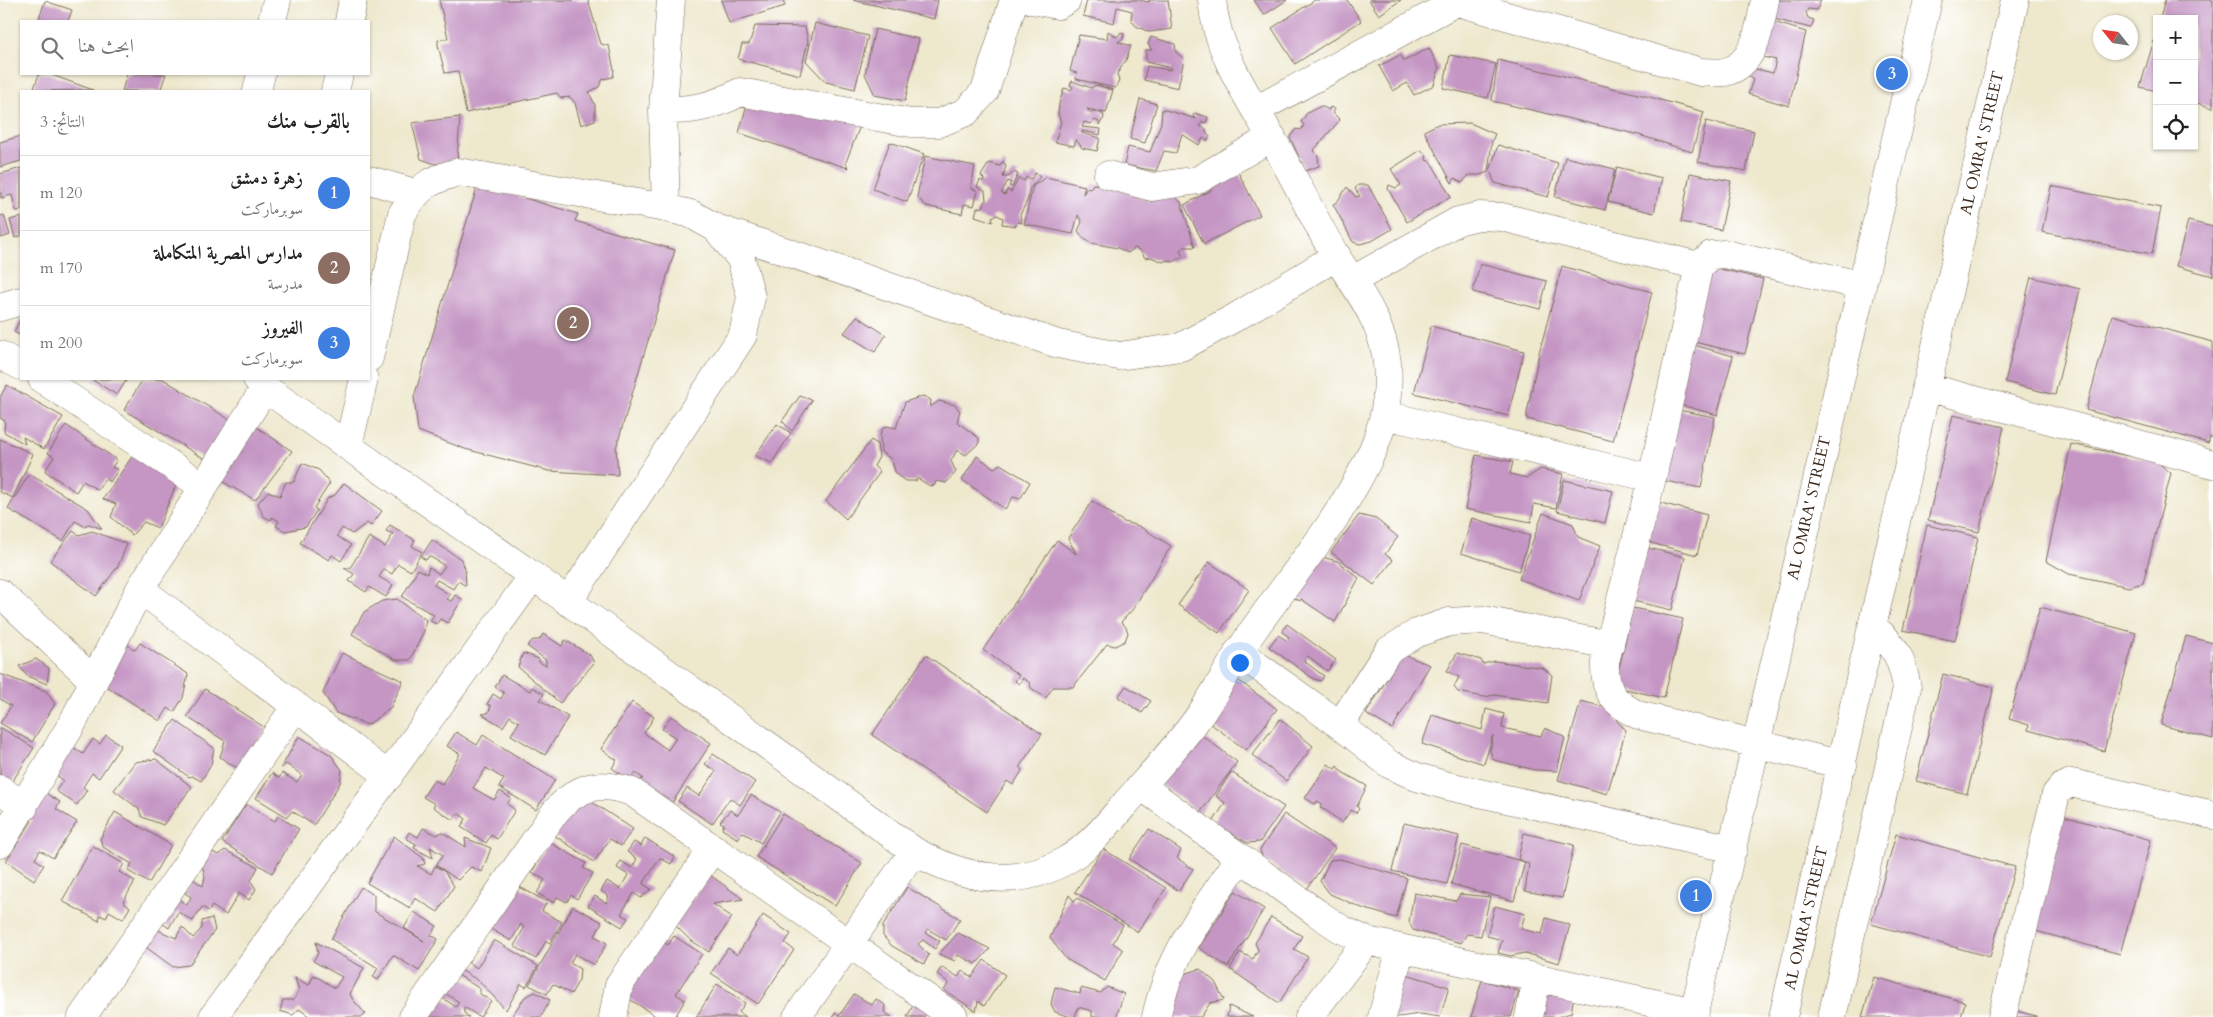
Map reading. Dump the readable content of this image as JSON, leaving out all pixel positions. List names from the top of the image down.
{
  "streets": {
    "street": ["AL OMRA' STREET"]
  },
  "north": "top left",
  "page": {
    "map_buttons": ["+", "−"],
    "search": "ابحث هنا",
    "pins": ["3", "2", "1"],
    "heading": ["بالقرب منك", "النتائج: 3"],
    "list": [
      {
        "mark": "1",
        "name": "زهرة دمشق",
        "note": "سوبرماركت",
        "value": "120 m"
      },
      {
        "mark": "2",
        "name": "مدارس المصرية المتكاملة",
        "note": "مدرسة",
        "value": "170 m"
      },
      {
        "mark": "3",
        "name": "الفيروز",
        "note": "سوبرماركت",
        "value": "200 m"
      }
    ]
  }
}
